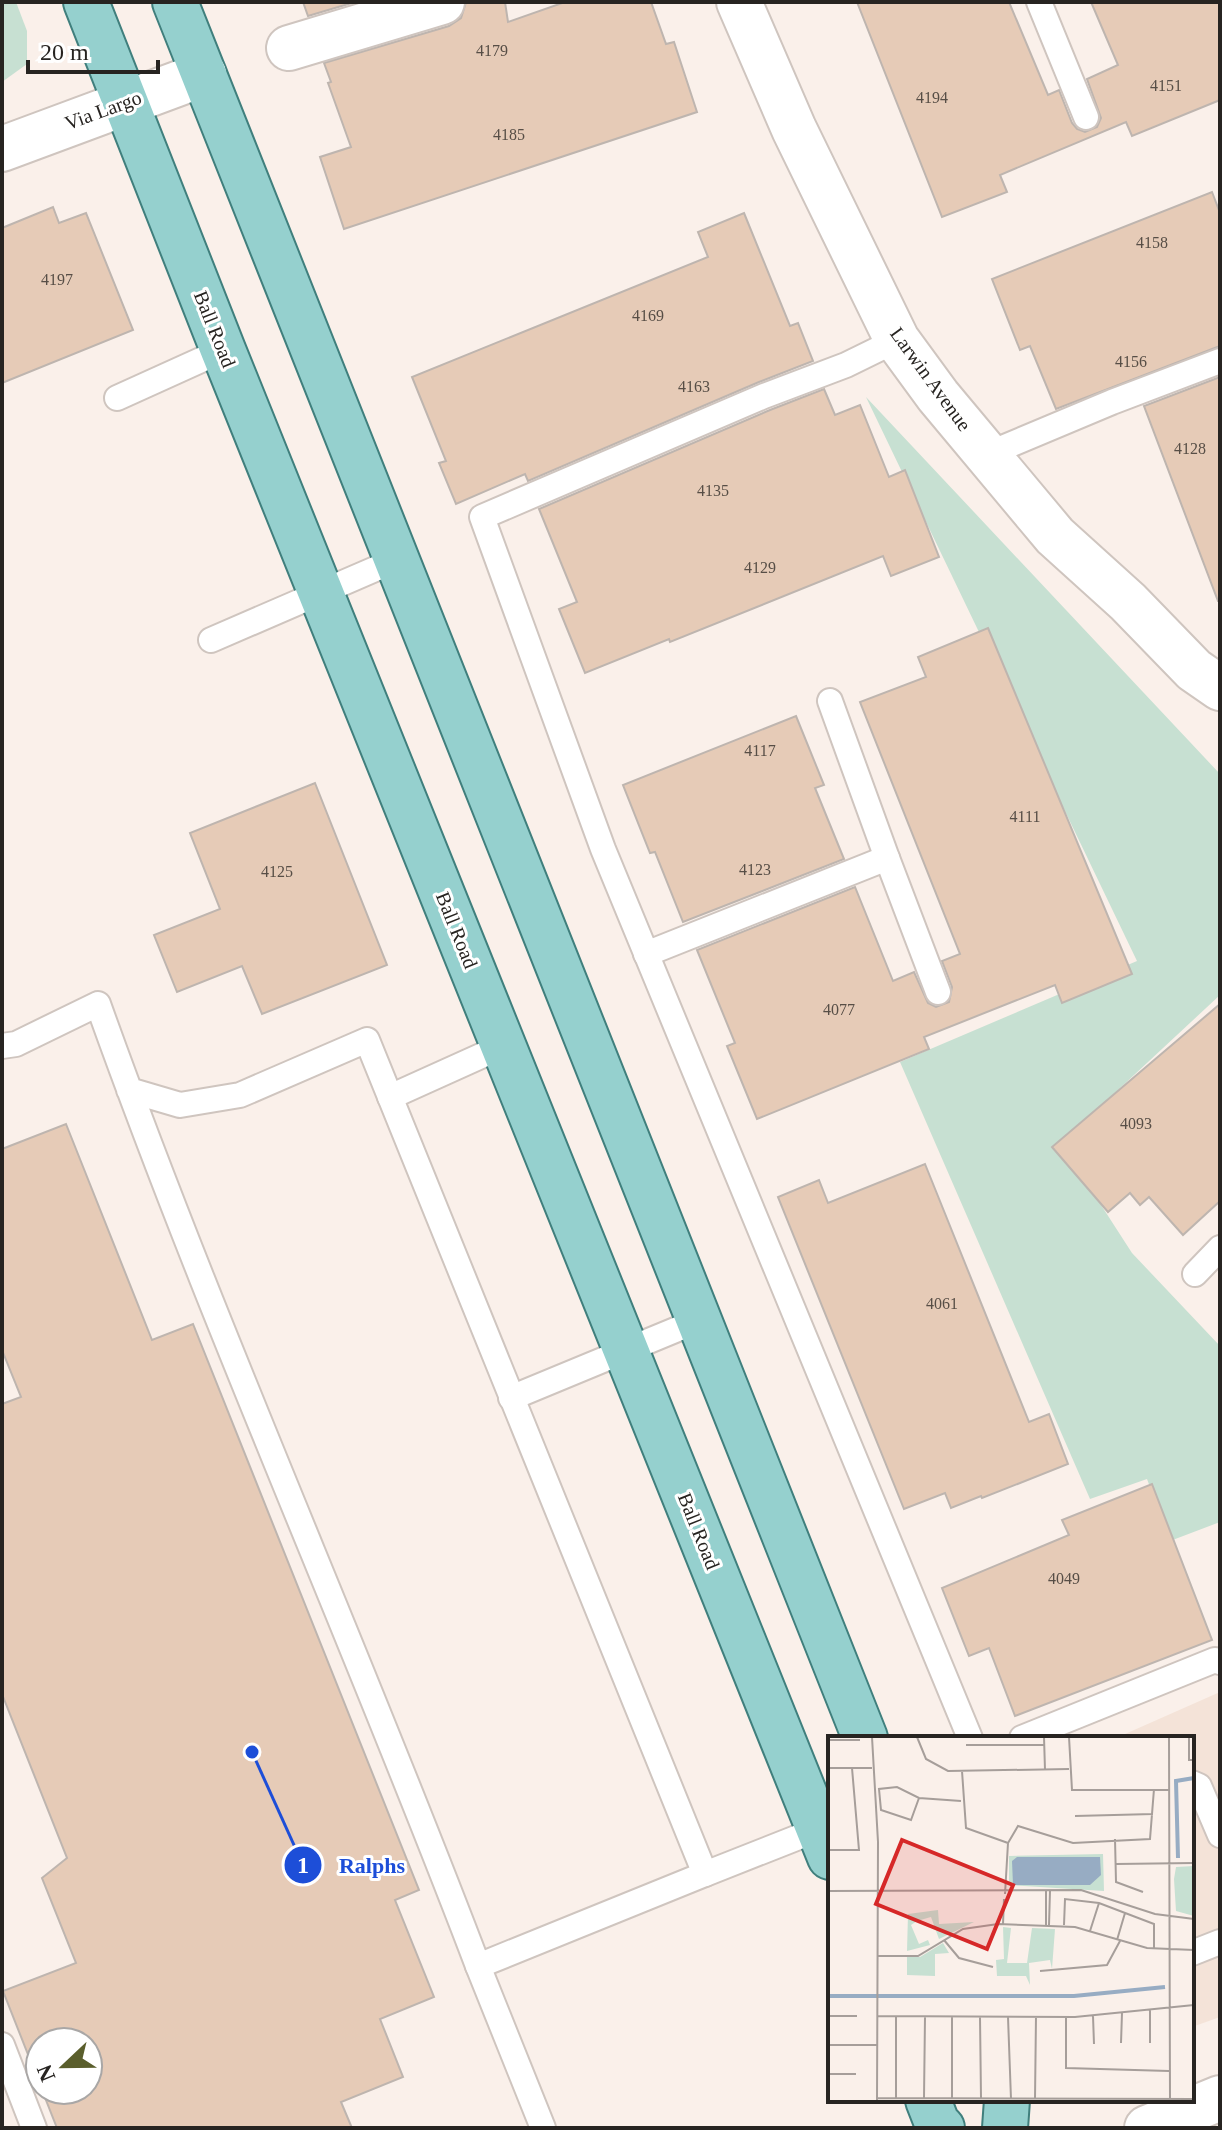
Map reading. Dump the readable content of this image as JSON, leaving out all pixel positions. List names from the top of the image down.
{
  "streets": {
    "main road": ["Ball Road"],
    "street": ["Via Largo", "Larwin Avenue"]
  },
  "crossings": [
    ["Via Largo", "Ball Road"]
  ],
  "places": ["Ralphs"],
  "house_numbers": [
    "4179",
    "4151",
    "4194",
    "4185",
    "4158",
    "4197",
    "4169",
    "4156",
    "4163",
    "4128",
    "4135",
    "4129",
    "4117",
    "4111",
    "4123",
    "4125",
    "4077",
    "4093",
    "4061",
    "4049"
  ],
  "scale_bar": "20 m",
  "north": "left"
}
